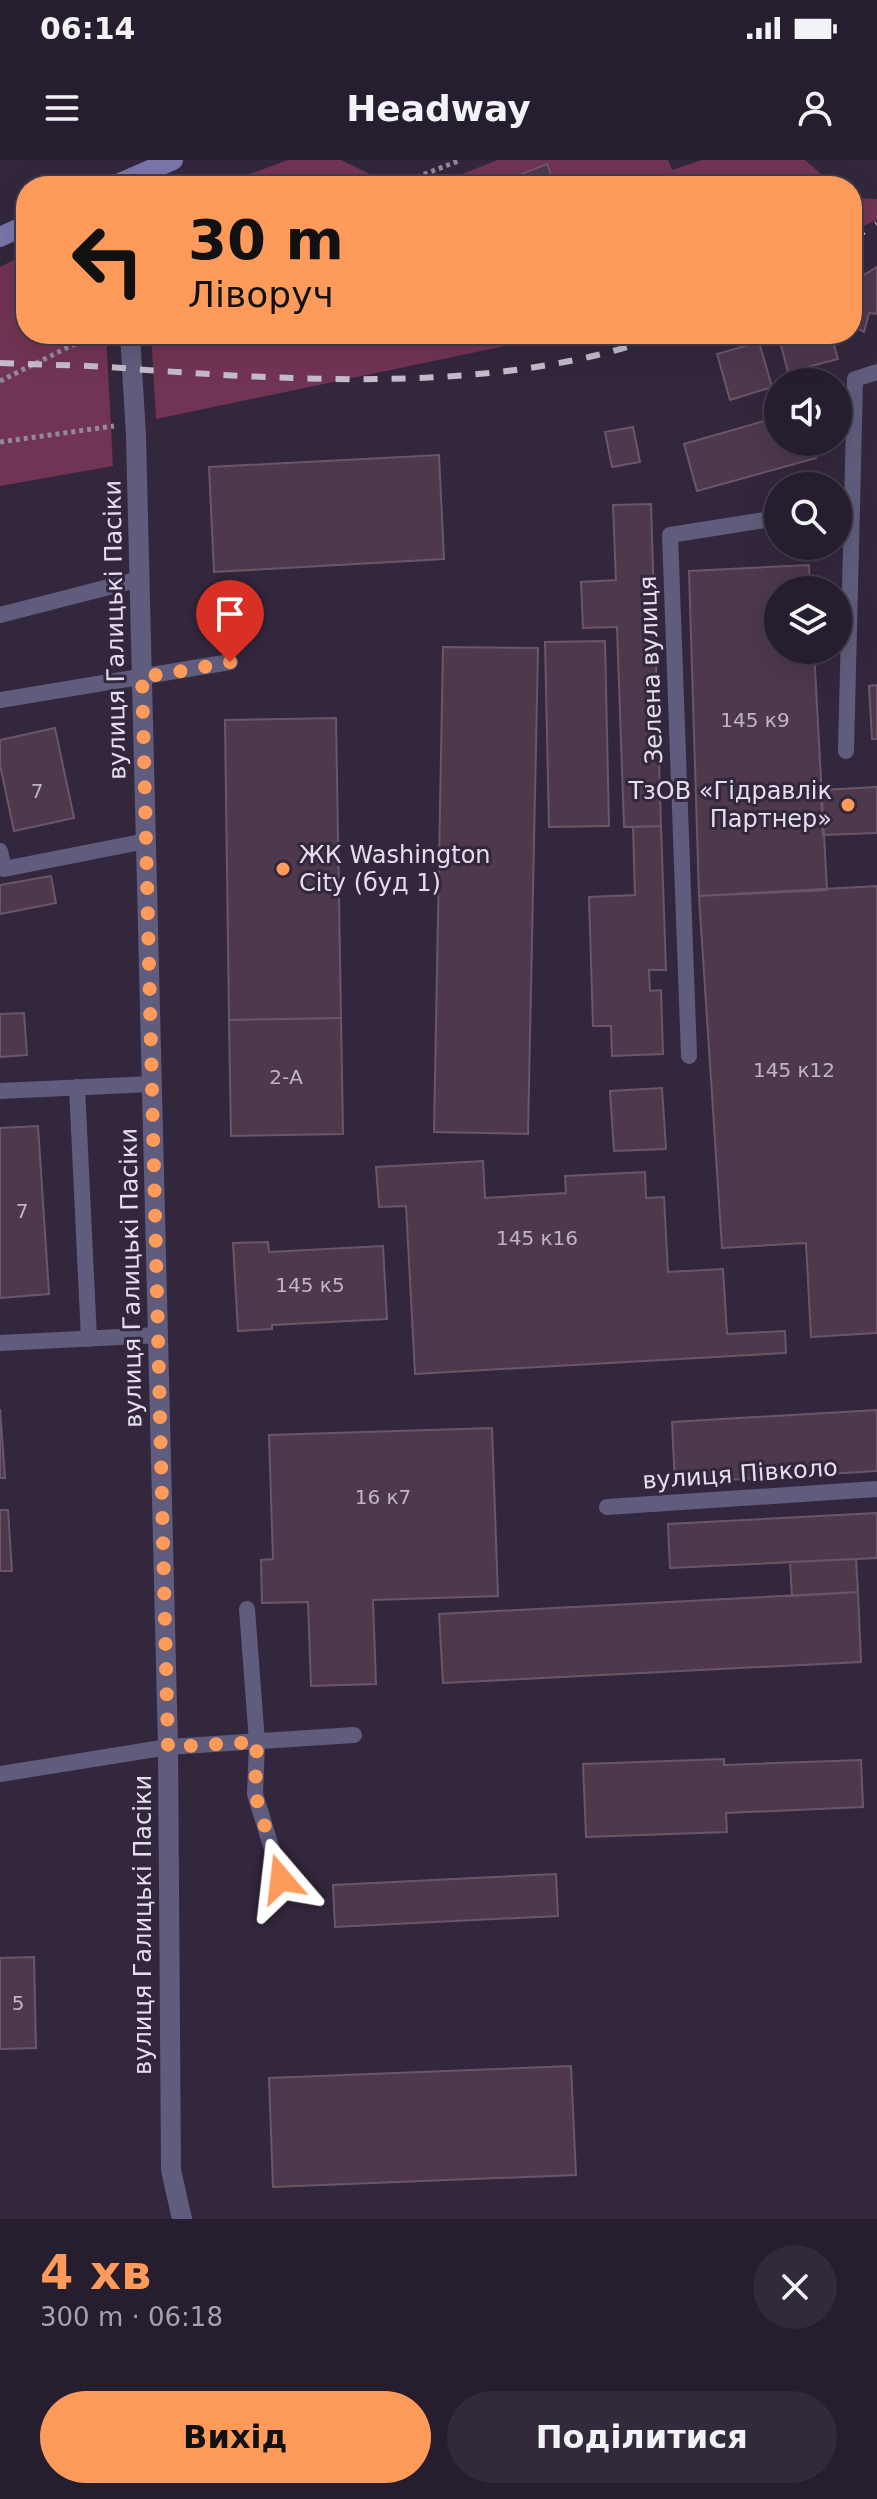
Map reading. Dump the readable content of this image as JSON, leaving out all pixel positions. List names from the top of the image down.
{
  "streets": {
    "street": ["вулиця Галицькі Пасіки"],
    "lane": ["Зелена вулиця", "вулиця Півколо"]
  },
  "places": ["ТзОВ «Гідравлік Партнер»", "ЖК Washington City (буд 1)"],
  "house_numbers": [
    "145 к9",
    "7",
    "145 к12",
    "2-А",
    "7",
    "145 к16",
    "145 к5",
    "16 к7",
    "5"
  ],
  "page": {
    "status": "06:14",
    "header": "Headway",
    "turn": ["30 m", "Ліворуч"],
    "heading": ["4 хв", "300 m · 06:18"],
    "buttons": ["Вихід", "Поділитися"]
  }
}
